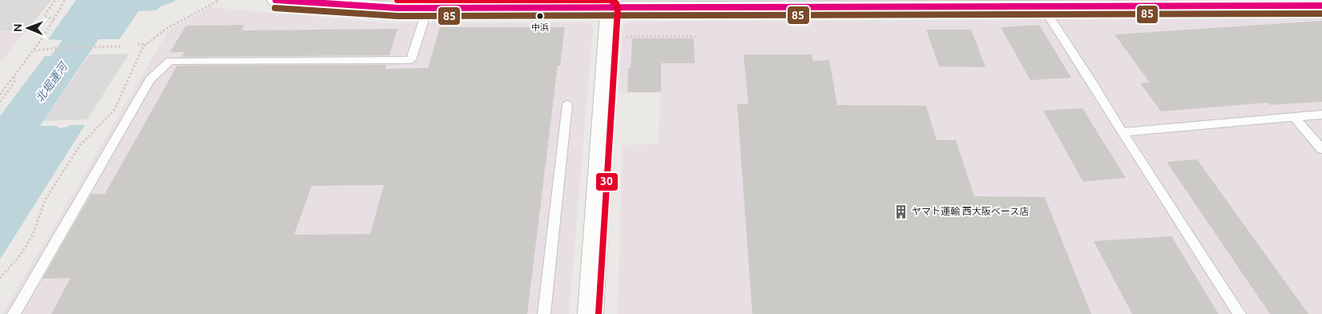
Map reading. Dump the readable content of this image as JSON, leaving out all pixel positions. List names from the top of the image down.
{
  "water": ["北堀運河"],
  "places": {
    "other": ["中浜"],
    "building": ["ヤマト運輸 西大阪ベース店"]
  },
  "lines": ["transit line 30", "transit line 85"],
  "north": "left"
}
